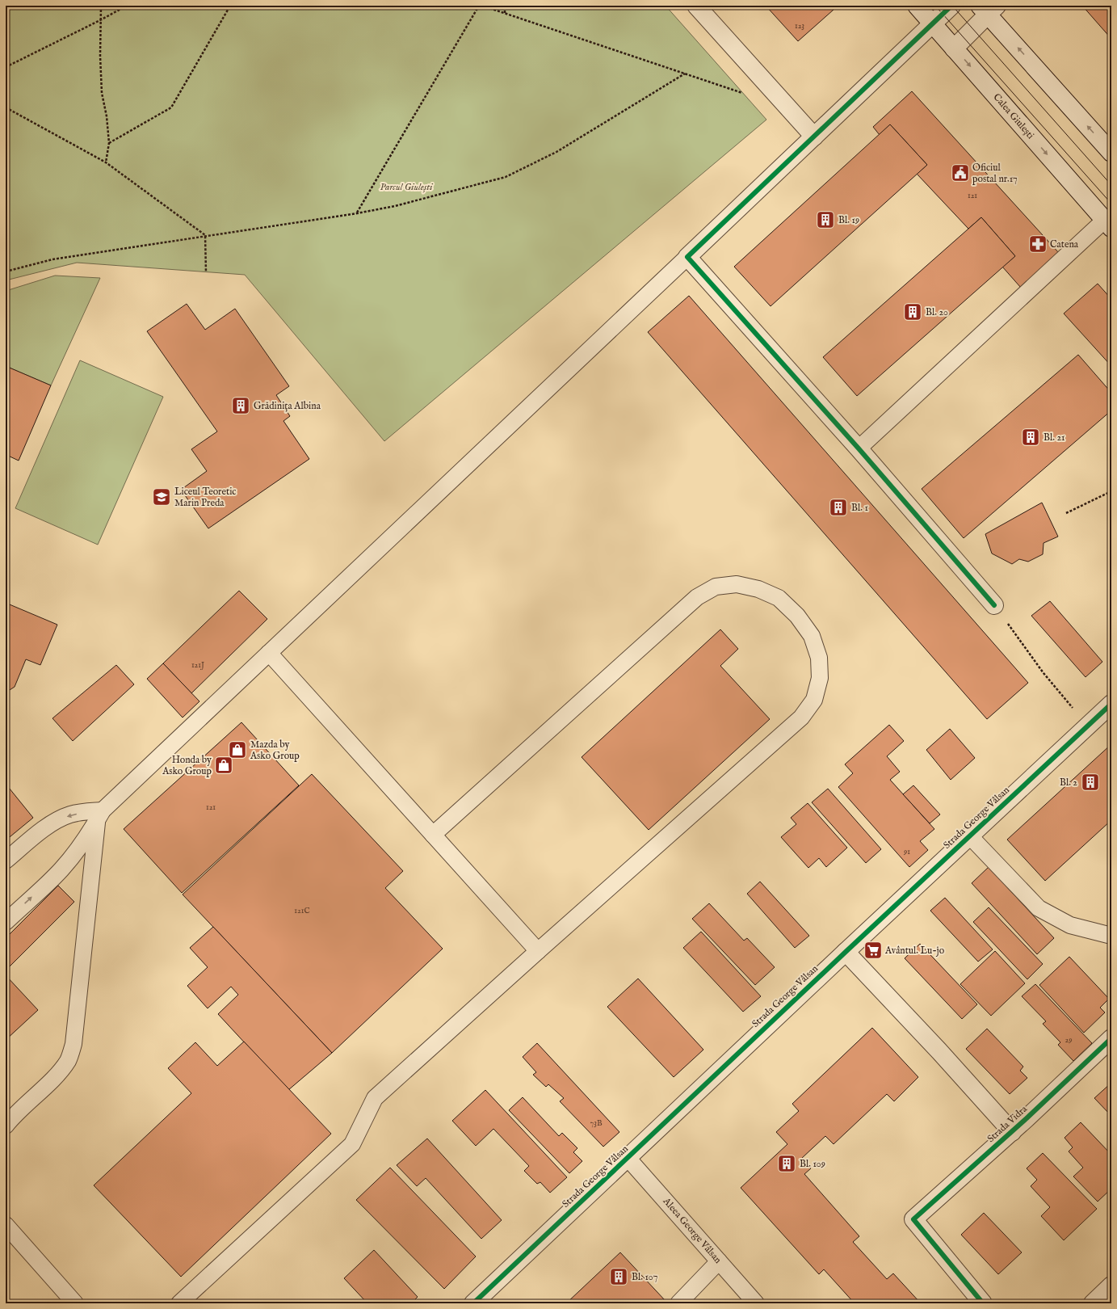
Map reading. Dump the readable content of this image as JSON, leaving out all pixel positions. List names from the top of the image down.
{
  "streets": {
    "street": ["Calea Giulești", "Strada George Vâlsan", "Strada Vidra"],
    "lane": ["Aleea George Vâlsan"]
  },
  "crossings": [
    ["Strada George Vâlsan", "Aleea George Vâlsan"]
  ],
  "parks": ["Parcul Giulești"],
  "places": {
    "public building": ["Oficiul postal nr.17"],
    "building": [
      "Bl. 19",
      "Bl. 20",
      "Grădinița Albina",
      "Bl. 21",
      "Bl. 1",
      "Bl. 2",
      "Bl. 109",
      "Bl. 107"
    ],
    "pharmacy": ["Catena"],
    "school or university": ["Liceul Teoretic Marin Preda"],
    "shop": ["Mazda by Asko Group", "Honda by Asko Group"],
    "supermarket": ["Avântul. Lu-jo"]
  },
  "house_numbers": [
    "123",
    "121",
    "121J",
    "121",
    "91",
    "121C",
    "29",
    "73B"
  ]
}
